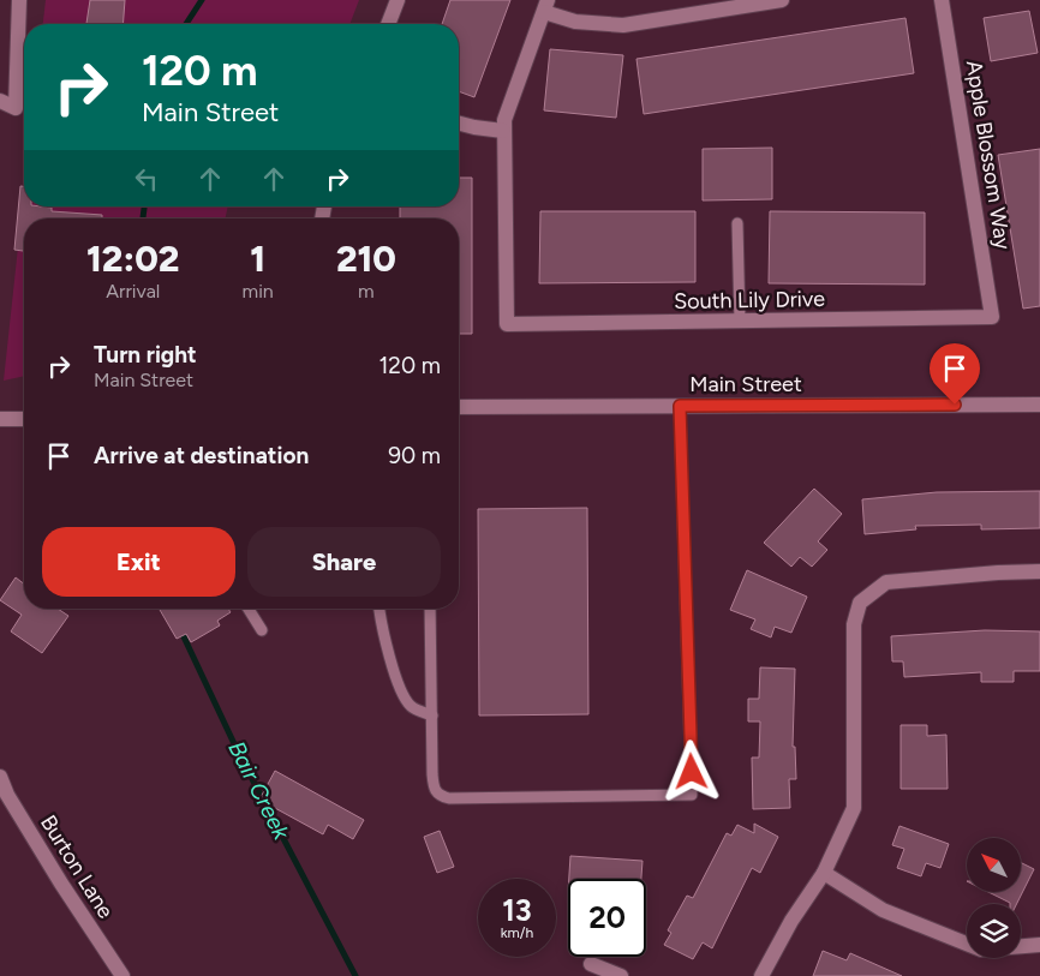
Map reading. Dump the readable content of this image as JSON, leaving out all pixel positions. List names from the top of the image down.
{
  "streets": {
    "street": [
      "Apple Blossom Way",
      "South Lily Drive",
      "Main Street",
      "Burton Lane"
    ]
  },
  "crossings": [
    ["Apple Blossom Way", "South Lily Drive"]
  ],
  "water": ["Bair Creek"],
  "north": "top left",
  "page": {
    "turn": ["120 m", "Main Street"],
    "eta": [
      "12:02",
      "Arrival",
      "1",
      "min",
      "210",
      "m"
    ],
    "list": [
      {
        "name": "Turn right",
        "note": "Main Street",
        "value": "120 m"
      },
      {
        "name": "Arrive at destination",
        "value": "90 m"
      }
    ],
    "buttons": ["Exit", "Share"],
    "speed": "13 km/h",
    "limit": "20"
  }
}
